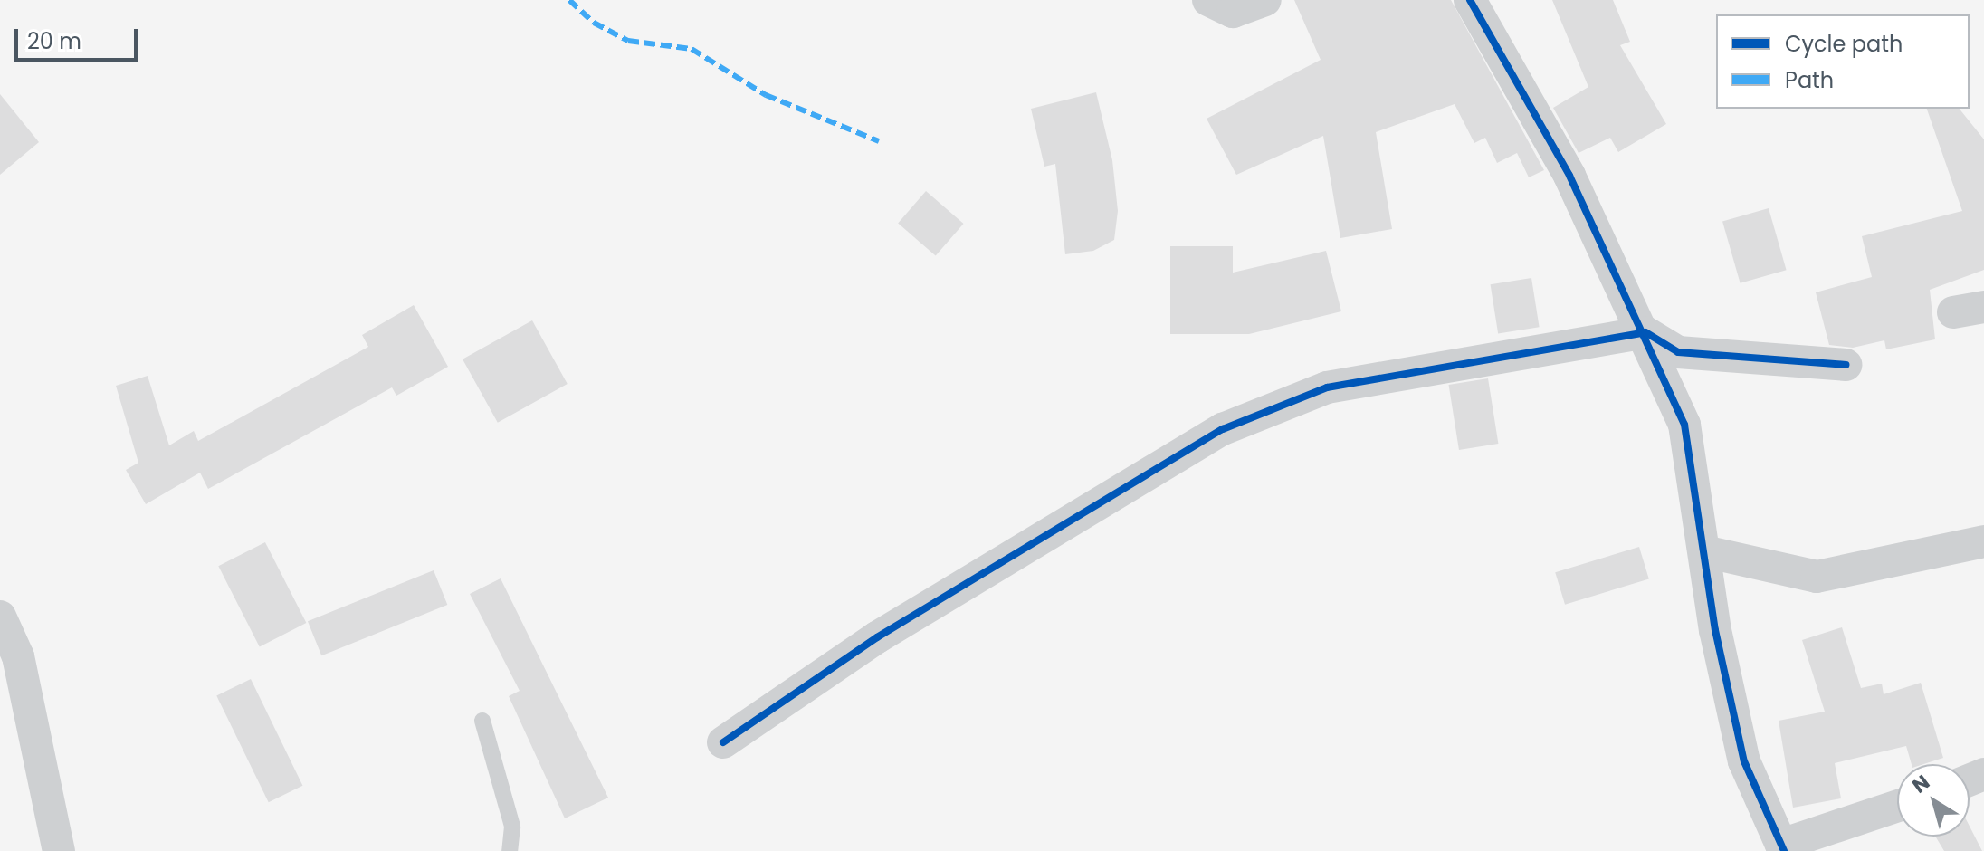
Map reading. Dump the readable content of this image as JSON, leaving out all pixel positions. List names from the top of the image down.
{
  "legend": ["Cycle path", "Path"],
  "scale_bar": "20 m",
  "north": "top left"
}
